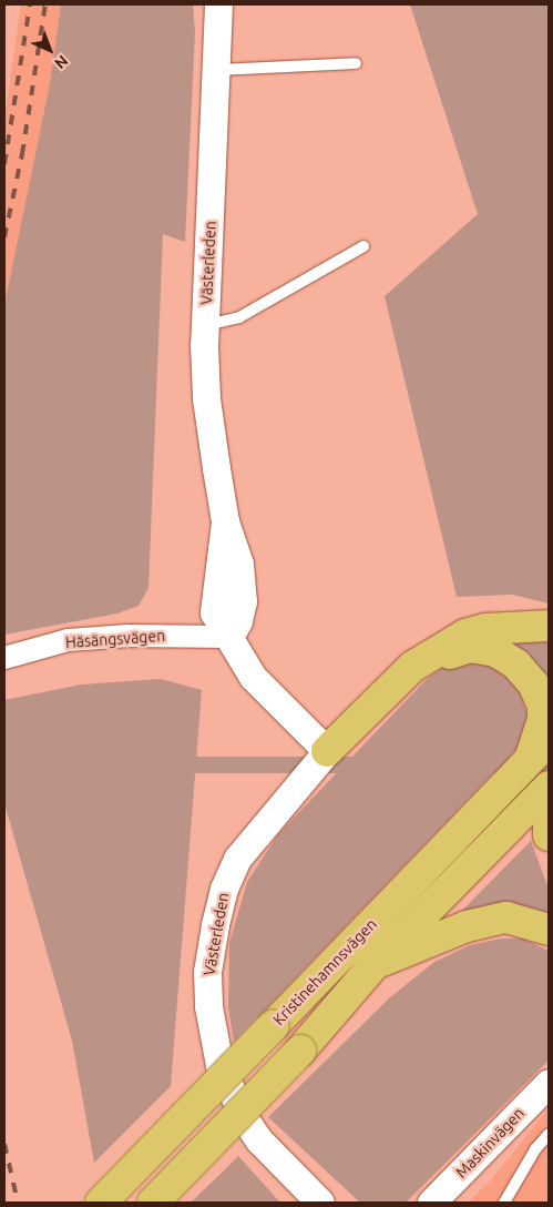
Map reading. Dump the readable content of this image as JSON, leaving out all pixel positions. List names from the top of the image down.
{
  "streets": {
    "highway": ["Kristinehamnsvägen"],
    "street": ["Västerleden", "Häsängsvägen", "Maskinvägen"]
  },
  "crossings": [
    ["Västerleden", "Häsängsvägen"]
  ],
  "north": "bottom right"
}
